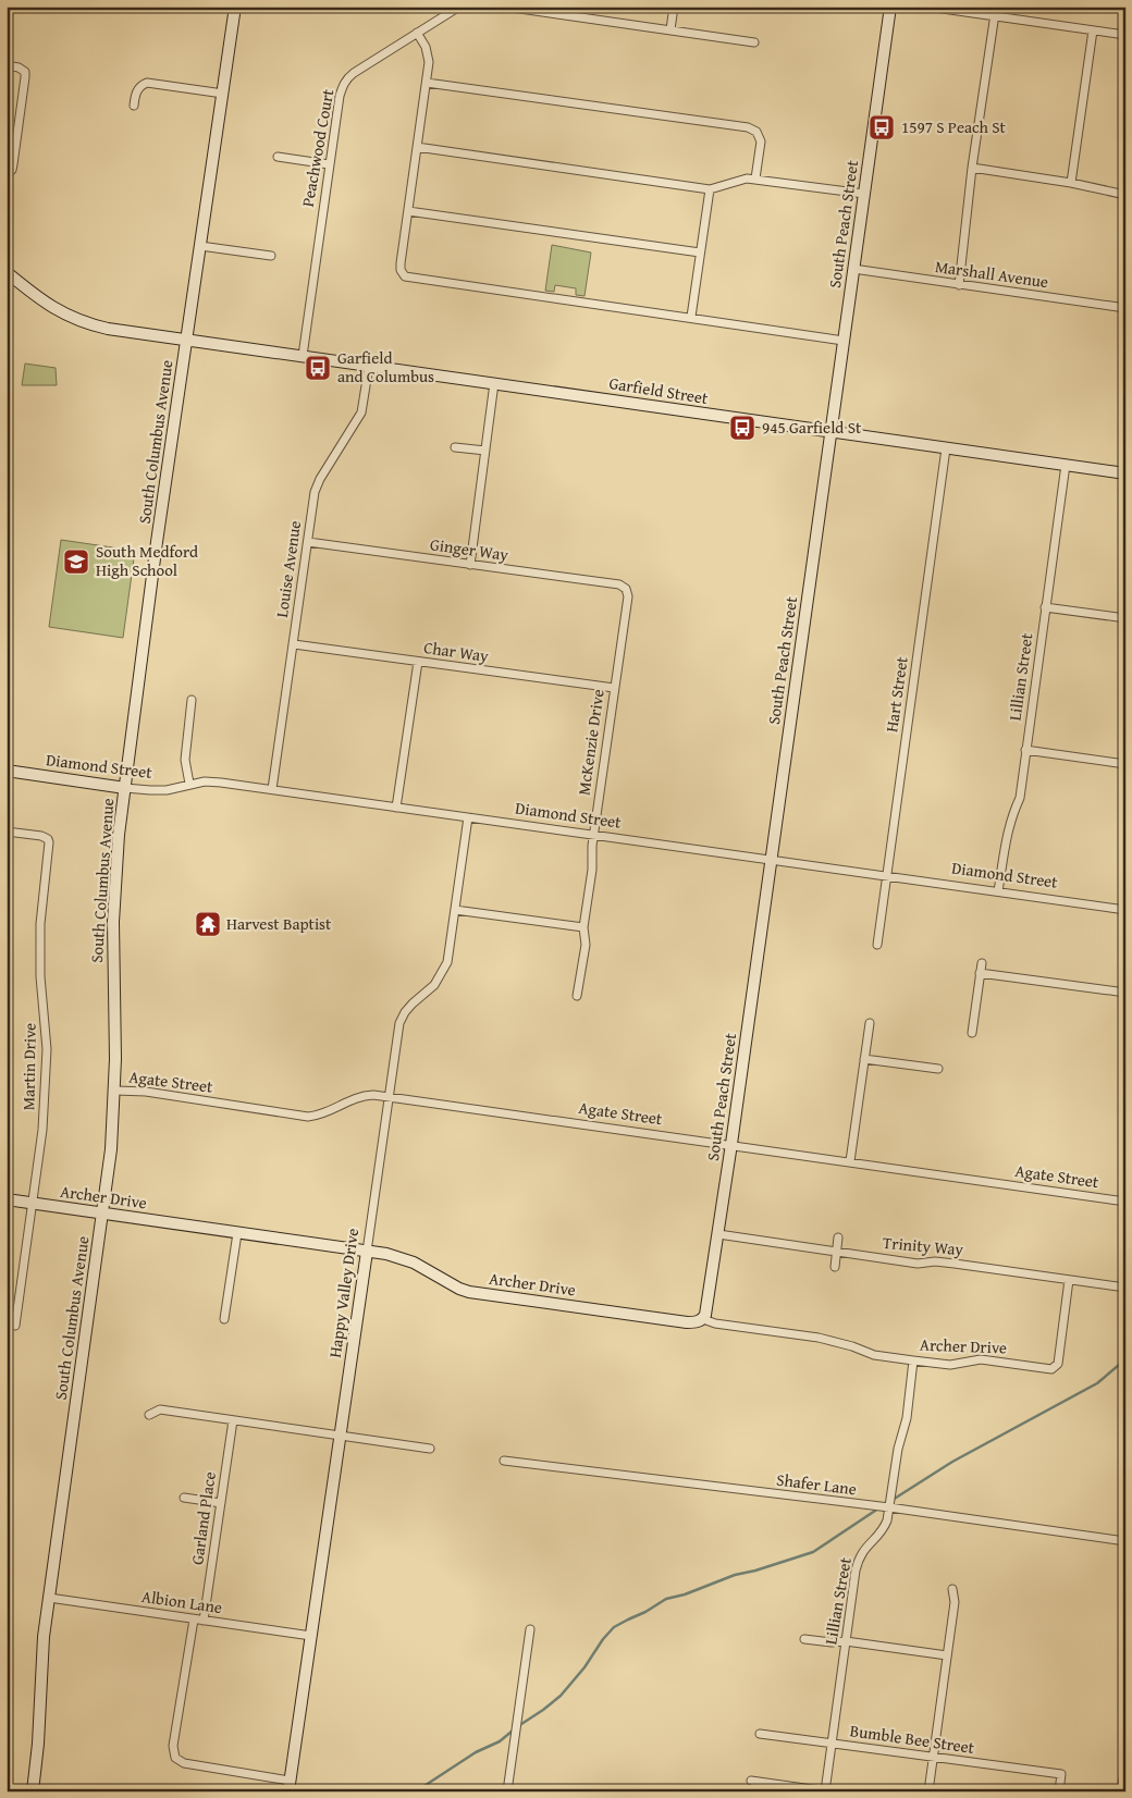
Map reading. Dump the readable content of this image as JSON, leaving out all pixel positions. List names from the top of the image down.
{
  "streets": {
    "main road": [
      "South Peach Street",
      "Garfield Street",
      "South Columbus Avenue",
      "Diamond Street",
      "Archer Drive",
      "Happy Valley Drive"
    ],
    "street": [
      "Peachwood Court",
      "Marshall Avenue",
      "Ginger Way",
      "Louise Avenue",
      "Char Way",
      "Lillian Street",
      "Hart Street",
      "McKenzie Drive",
      "Martin Drive",
      "Agate Street",
      "Trinity Way",
      "Shafer Lane",
      "Garland Place",
      "Albion Lane",
      "Bumble Bee Street"
    ]
  },
  "crossings": [
    ["Peachwood Court", "Garfield Street"],
    ["South Peach Street", "Marshall Avenue"],
    ["South Peach Street", "Garfield Street"],
    ["South Peach Street", "Diamond Street"],
    ["South Peach Street", "Agate Street"],
    ["South Peach Street", "Archer Drive"],
    ["South Peach Street", "Trinity Way"],
    ["Garfield Street", "South Columbus Avenue"],
    ["Garfield Street", "Louise Avenue"],
    ["Garfield Street", "Lillian Street"],
    ["Garfield Street", "Hart Street"],
    ["South Columbus Avenue", "Diamond Street"],
    ["South Columbus Avenue", "Agate Street"],
    ["South Columbus Avenue", "Archer Drive"],
    ["South Columbus Avenue", "Albion Lane"],
    ["Ginger Way", "Louise Avenue"],
    ["Ginger Way", "McKenzie Drive"],
    ["Louise Avenue", "Char Way"],
    ["Louise Avenue", "Diamond Street"],
    ["Char Way", "McKenzie Drive"],
    ["Lillian Street", "Diamond Street"],
    ["Lillian Street", "Archer Drive"],
    ["Lillian Street", "Shafer Lane"],
    ["Lillian Street", "Bumble Bee Street"],
    ["Hart Street", "Diamond Street"],
    ["McKenzie Drive", "Diamond Street"],
    ["Diamond Street", "Happy Valley Drive"],
    ["Martin Drive", "Archer Drive"],
    ["Agate Street", "Happy Valley Drive"],
    ["Archer Drive", "Trinity Way"],
    ["Archer Drive", "Happy Valley Drive"],
    ["Happy Valley Drive", "Albion Lane"],
    ["Garland Place", "Albion Lane"]
  ],
  "places": {
    "bus stop": ["1597 S Peach St", "Garfield and Columbus", "945 Garfield St"],
    "school or university": ["South Medford High School"],
    "temple": ["Harvest Baptist"]
  }
}
